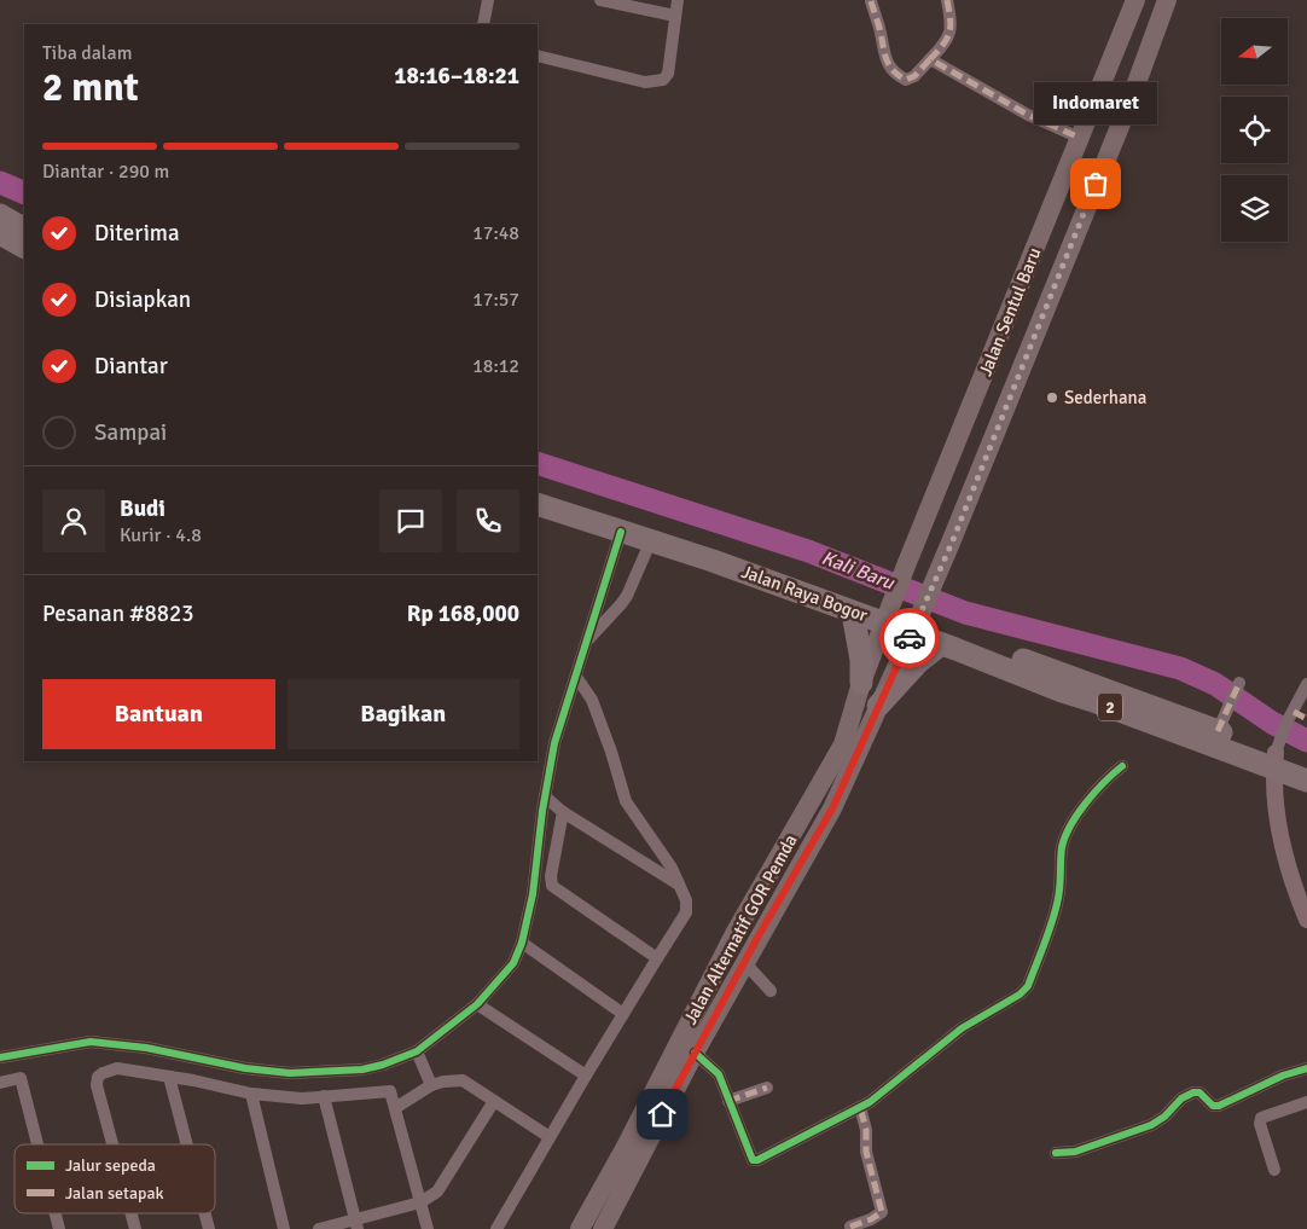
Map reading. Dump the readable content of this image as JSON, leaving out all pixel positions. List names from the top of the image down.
{
  "streets": {
    "highway": ["Jalan Raya Bogor", "2"],
    "main road": ["Jalan Sentul Baru", "Jalan Alternatif GOR Pemda"]
  },
  "crossings": [
    ["Jalan Sentul Baru", "Jalan Raya Bogor"],
    ["Jalan Sentul Baru", "Jalan Alternatif GOR Pemda"],
    ["Jalan Raya Bogor", "Jalan Alternatif GOR Pemda"]
  ],
  "water": ["Kali Baru"],
  "places": ["Indomaret", "Sederhana"],
  "legend": ["Jalur sepeda", "Jalan setapak"],
  "north": "left",
  "page": {
    "heading": ["2 mnt", "Tiba dalam", "18:16–18:21"],
    "panel": [
      "Budi",
      "Kurir · 4.8",
      "Pesanan #8823",
      "Rp 168,000"
    ],
    "bubble": "Indomaret",
    "bar": "Diantar · 290 m",
    "list": [
      ["Diterima", "17:48"],
      ["Disiapkan", "17:57"],
      ["Diantar", "18:12"],
      "Sampai"
    ],
    "buttons": ["Bantuan", "Bagikan"]
  }
}
